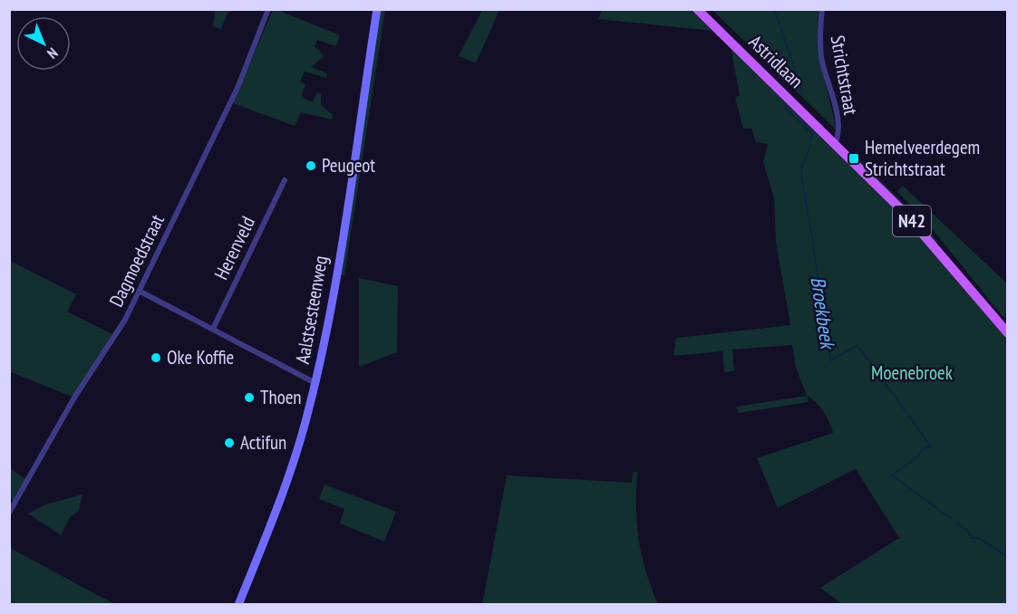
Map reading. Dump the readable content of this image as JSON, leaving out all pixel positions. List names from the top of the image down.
{
  "streets": {
    "main road": ["Astridlaan", "N42", "Aalstsesteenweg"],
    "street": ["Strichtstraat", "Herenveld", "Dagmoedstraat"]
  },
  "crossings": [
    ["Astridlaan", "Strichtstraat"],
    ["Astridlaan", "N42"],
    ["Strichtstraat", "N42"]
  ],
  "water": ["Broekbeek"],
  "parks": ["Moenebroek"],
  "places": {
    "transit": ["Hemelveerdegem Strichtstraat"],
    "other": [
      "Peugeot",
      "Oke Koffie",
      "Thoen",
      "Actifun"
    ]
  },
  "north": "bottom right"
}
